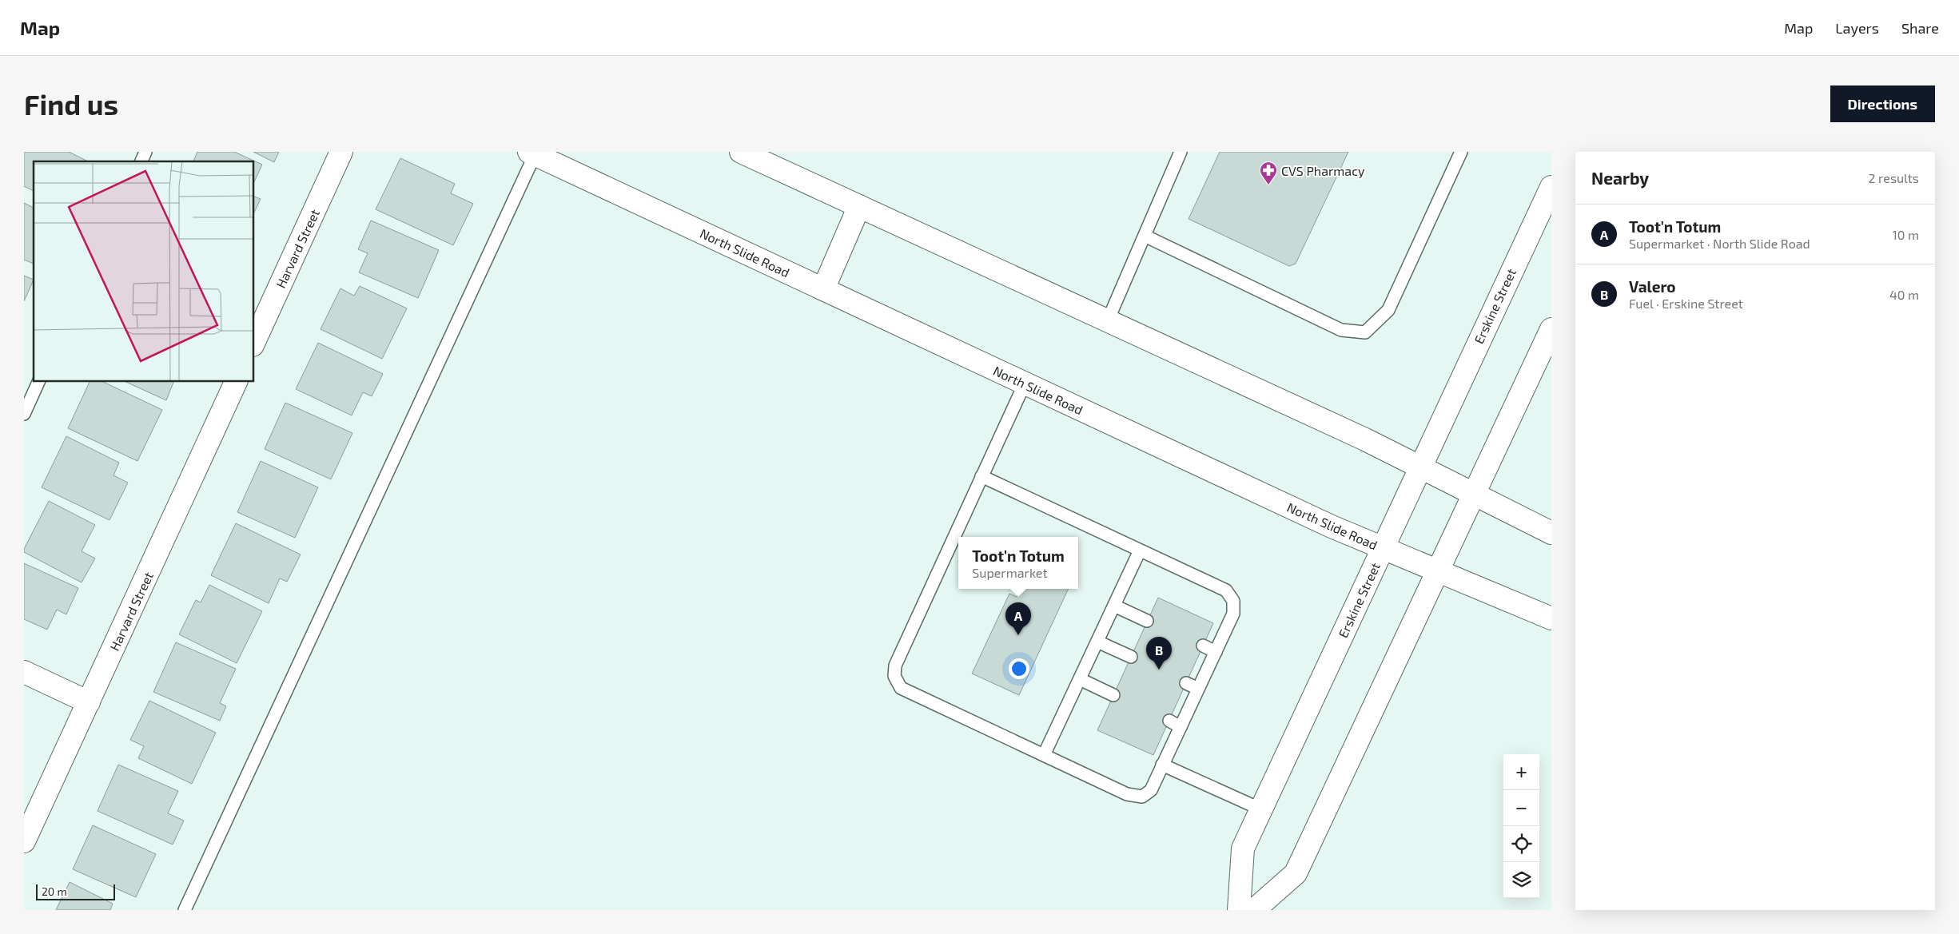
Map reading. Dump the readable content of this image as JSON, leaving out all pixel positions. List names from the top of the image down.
{
  "streets": {
    "main road": ["Harvard Street", "North Slide Road", "Erskine Street"]
  },
  "crossings": [
    ["North Slide Road", "Erskine Street"]
  ],
  "places": {
    "pharmacy": ["CVS Pharmacy"]
  },
  "scale_bar": "20 m",
  "page": {
    "header": "Map",
    "nav": ["Map", "Layers", "Share"],
    "buttons": "Directions",
    "title": "Find us",
    "heading": ["Nearby", "2 results"],
    "list": [
      {
        "mark": "A",
        "name": "Toot'n Totum",
        "note": "Supermarket · North Slide Road",
        "value": "10 m"
      },
      {
        "mark": "B",
        "name": "Valero",
        "note": "Fuel · Erskine Street",
        "value": "40 m"
      }
    ],
    "popup": ["Toot'n Totum", "Supermarket"],
    "pins": ["A", "B"],
    "map_buttons": ["+", "−"],
    "scale": "20 m"
  }
}
